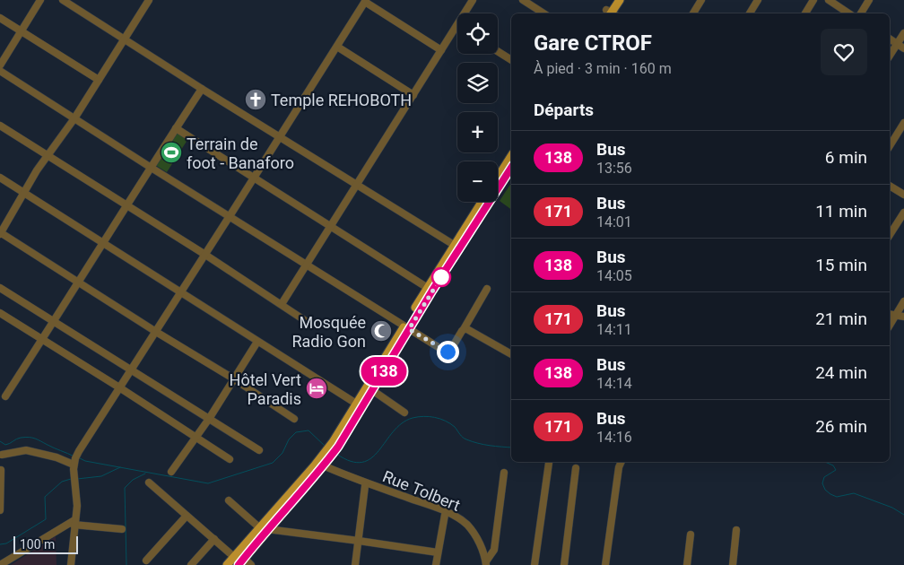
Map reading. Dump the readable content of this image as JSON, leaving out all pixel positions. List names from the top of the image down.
{
  "streets": {
    "street": ["Rue Tolbert"]
  },
  "places": {
    "church": ["Temple REHOBOTH"],
    "sports": ["Terrain de foot - Banaforo"],
    "mosque": ["Mosquée Radio Gon"],
    "hotel": ["Hôtel Vert Paradis"]
  },
  "lines": ["bus line 138"],
  "scale_bar": "100 m",
  "page": {
    "on_map": "138",
    "map_buttons": ["+", "−"],
    "heading": [
      ["Gare CTROF", "À pied · 3 min · 160 m"],
      "Départs"
    ],
    "list": [
      {
        "mark": "138",
        "name": "Bus",
        "note": "13:56",
        "value": "6 min"
      },
      {
        "mark": "171",
        "name": "Bus",
        "note": "14:01",
        "value": "11 min"
      },
      {
        "mark": "138",
        "name": "Bus",
        "note": "14:05",
        "value": "15 min"
      },
      {
        "mark": "171",
        "name": "Bus",
        "note": "14:11",
        "value": "21 min"
      },
      {
        "mark": "138",
        "name": "Bus",
        "note": "14:14",
        "value": "24 min"
      },
      {
        "mark": "171",
        "name": "Bus",
        "note": "14:16",
        "value": "26 min"
      }
    ],
    "scale": "100 m"
  }
}
